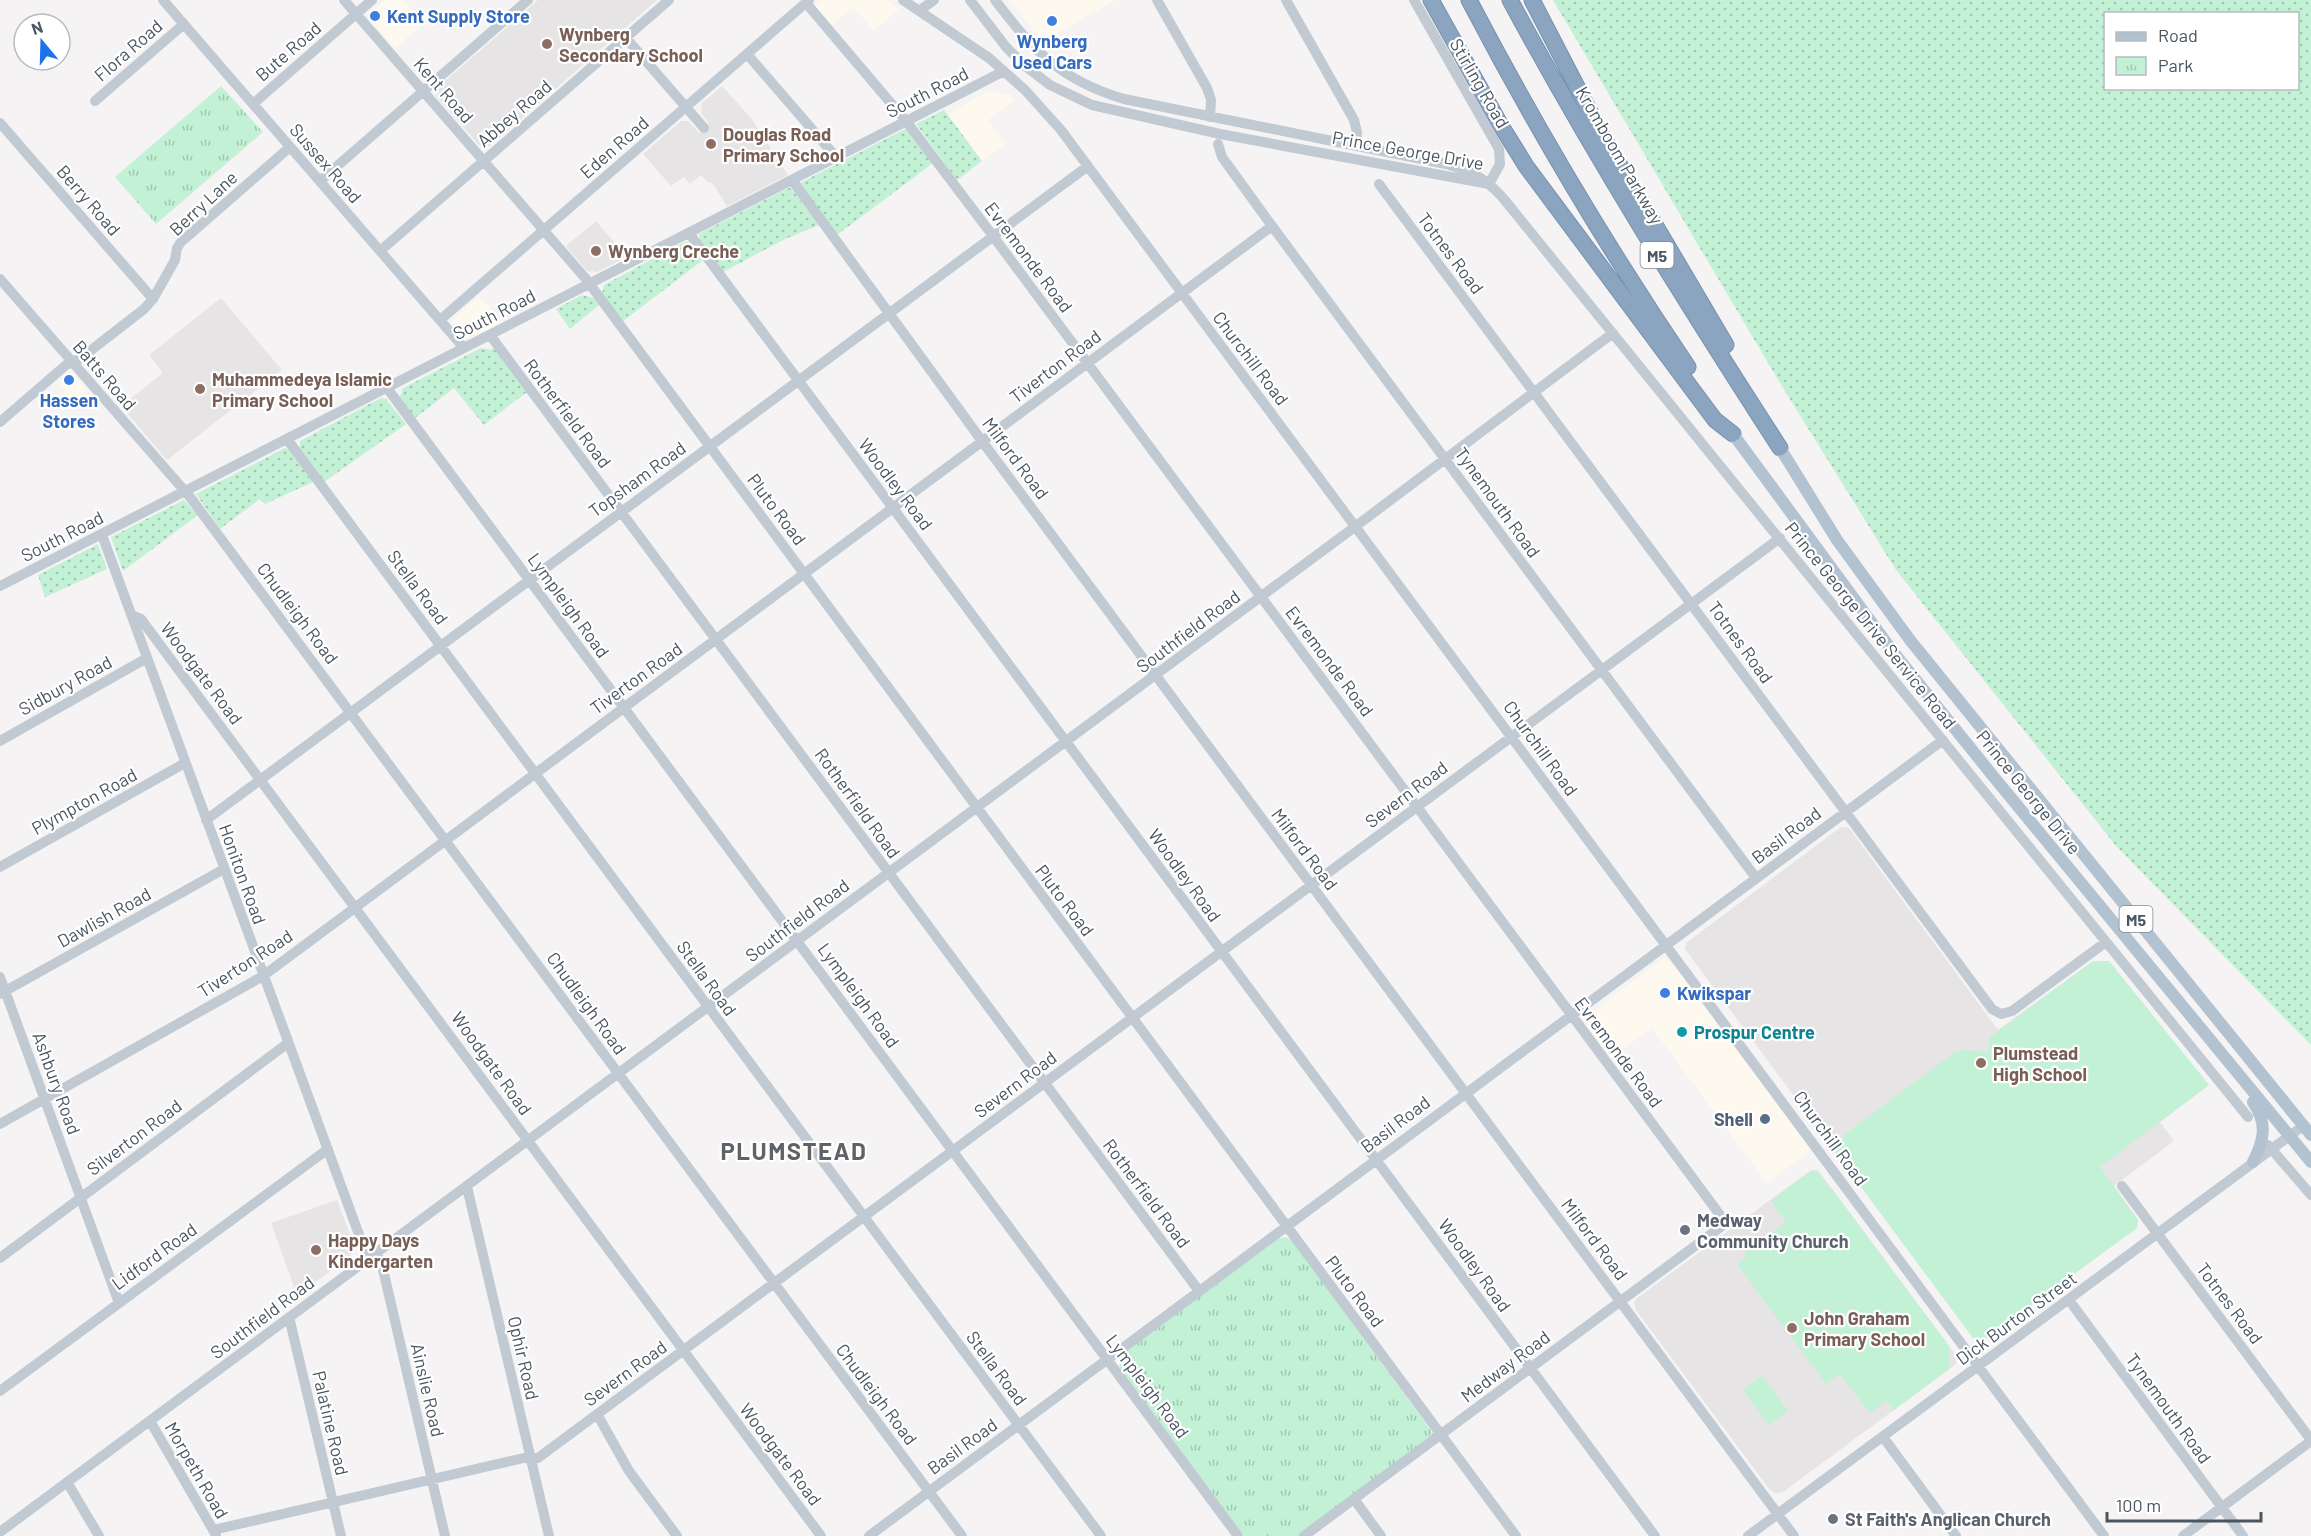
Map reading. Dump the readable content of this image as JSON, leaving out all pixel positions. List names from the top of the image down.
{
  "streets": {
    "highway": ["Kromboom Parkway", "M5"],
    "main road": ["Prince George Drive"],
    "street": [
      "Flora Road",
      "Bute Road",
      "Stirling Road",
      "Kent Road",
      "South Road",
      "Abbey Road",
      "Eden Road",
      "Sussex Road",
      "Berry Road",
      "Berry Lane",
      "Totnes Road",
      "Evremonde Road",
      "Churchill Road",
      "Tiverton Road",
      "Batts Road",
      "Rotherfield Road",
      "Milford Road",
      "Topsham Road",
      "Woodley Road",
      "Tynemouth Road",
      "Pluto Road",
      "Stella Road",
      "Lympleigh Road",
      "Chudleigh Road",
      "Prince George Drive Service Road",
      "Southfield Road",
      "Woodgate Road",
      "Sidbury Road",
      "Severn Road",
      "Plympton Road",
      "Basil Road",
      "Honiton Road",
      "Dawlish Road",
      "Ashbury Road",
      "Silverton Road",
      "Lidford Road",
      "Dick Burton Street",
      "Ophir Road",
      "Medway Road",
      "Ainslie Road",
      "Palatine Road",
      "Morpeth Road"
    ]
  },
  "crossings": [
    ["Flora Road", "Sussex Road"],
    ["Bute Road", "Kent Road"],
    ["Bute Road", "Sussex Road"],
    ["Stirling Road", "Prince George Drive"],
    ["Stirling Road", "Prince George Drive Service Road"],
    ["Kent Road", "South Road"],
    ["Kent Road", "Abbey Road"],
    ["Kent Road", "Eden Road"],
    ["Kent Road", "Pluto Road"],
    ["South Road", "Sussex Road"],
    ["South Road", "Evremonde Road"],
    ["South Road", "Churchill Road"],
    ["South Road", "Batts Road"],
    ["South Road", "Rotherfield Road"],
    ["South Road", "Milford Road"],
    ["South Road", "Woodley Road"],
    ["South Road", "Pluto Road"],
    ["South Road", "Stella Road"],
    ["South Road", "Lympleigh Road"],
    ["South Road", "Chudleigh Road"],
    ["South Road", "Honiton Road"],
    ["Abbey Road", "Sussex Road"],
    ["Eden Road", "Sussex Road"],
    ["Eden Road", "Evremonde Road"],
    ["Prince George Drive", "Kromboom Parkway"],
    ["Prince George Drive", "M5"],
    ["Prince George Drive", "Prince George Drive Service Road"],
    ["Prince George Drive", "Dick Burton Street"],
    ["Sussex Road", "Berry Lane"],
    ["Berry Road", "Berry Lane"],
    ["Berry Lane", "Batts Road"],
    ["Totnes Road", "Prince George Drive Service Road"],
    ["Totnes Road", "Southfield Road"],
    ["Totnes Road", "Severn Road"],
    ["Totnes Road", "Basil Road"],
    ["Totnes Road", "Dick Burton Street"],
    ["Evremonde Road", "Tiverton Road"],
    ["Evremonde Road", "Topsham Road"],
    ["Evremonde Road", "Southfield Road"],
    ["Evremonde Road", "Severn Road"],
    ["Evremonde Road", "Basil Road"],
    ["Evremonde Road", "Medway Road"],
    ["Churchill Road", "Tiverton Road"],
    ["Churchill Road", "Topsham Road"],
    ["Churchill Road", "Southfield Road"],
    ["Churchill Road", "Severn Road"],
    ["Churchill Road", "Basil Road"],
    ["Churchill Road", "Dick Burton Street"],
    ["Tiverton Road", "Rotherfield Road"],
    ["Tiverton Road", "Milford Road"],
    ["Tiverton Road", "Woodley Road"],
    ["Tiverton Road", "Tynemouth Road"],
    ["Tiverton Road", "Pluto Road"],
    ["Tiverton Road", "Stella Road"],
    ["Tiverton Road", "Lympleigh Road"],
    ["Tiverton Road", "Chudleigh Road"],
    ["Tiverton Road", "Woodgate Road"],
    ["Tiverton Road", "Honiton Road"],
    ["Tiverton Road", "Ashbury Road"],
    ["Batts Road", "Chudleigh Road"],
    ["Rotherfield Road", "Topsham Road"],
    ["Rotherfield Road", "Southfield Road"],
    ["Rotherfield Road", "Severn Road"],
    ["Rotherfield Road", "Basil Road"],
    ["Milford Road", "Topsham Road"],
    ["Milford Road", "Southfield Road"],
    ["Milford Road", "Severn Road"],
    ["Milford Road", "Basil Road"],
    ["Milford Road", "Dick Burton Street"],
    ["Milford Road", "Medway Road"],
    ["Topsham Road", "Woodley Road"],
    ["Topsham Road", "Pluto Road"],
    ["Topsham Road", "Stella Road"],
    ["Topsham Road", "Lympleigh Road"],
    ["Topsham Road", "Chudleigh Road"],
    ["Topsham Road", "Woodgate Road"],
    ["Topsham Road", "Honiton Road"],
    ["Woodley Road", "Southfield Road"],
    ["Woodley Road", "Severn Road"],
    ["Woodley Road", "Basil Road"],
    ["Woodley Road", "Medway Road"],
    ["Tynemouth Road", "Southfield Road"],
    ["Tynemouth Road", "Severn Road"],
    ["Tynemouth Road", "Basil Road"],
    ["Tynemouth Road", "Dick Burton Street"],
    ["Pluto Road", "Southfield Road"],
    ["Pluto Road", "Severn Road"],
    ["Pluto Road", "Basil Road"],
    ["Pluto Road", "Medway Road"],
    ["Stella Road", "Southfield Road"],
    ["Stella Road", "Severn Road"],
    ["Stella Road", "Basil Road"],
    ["Lympleigh Road", "Southfield Road"],
    ["Lympleigh Road", "Severn Road"],
    ["Lympleigh Road", "Basil Road"],
    ["Chudleigh Road", "Southfield Road"],
    ["Chudleigh Road", "Severn Road"],
    ["Chudleigh Road", "Basil Road"],
    ["Prince George Drive Service Road", "Southfield Road"],
    ["Prince George Drive Service Road", "Severn Road"],
    ["Prince George Drive Service Road", "Basil Road"],
    ["Southfield Road", "Woodgate Road"],
    ["Southfield Road", "Honiton Road"],
    ["Southfield Road", "Ophir Road"],
    ["Southfield Road", "Ainslie Road"],
    ["Southfield Road", "Palatine Road"],
    ["Southfield Road", "Morpeth Road"],
    ["Woodgate Road", "Severn Road"],
    ["Woodgate Road", "Honiton Road"],
    ["Sidbury Road", "Honiton Road"],
    ["Severn Road", "Ophir Road"],
    ["Severn Road", "Ainslie Road"],
    ["Severn Road", "Palatine Road"],
    ["Severn Road", "Morpeth Road"],
    ["Plympton Road", "Honiton Road"],
    ["Honiton Road", "Dawlish Road"],
    ["Honiton Road", "Silverton Road"],
    ["Honiton Road", "Lidford Road"],
    ["Honiton Road", "Ainslie Road"],
    ["Dawlish Road", "Ashbury Road"],
    ["Ashbury Road", "Silverton Road"],
    ["Ashbury Road", "Lidford Road"]
  ],
  "districts": ["PLUMSTEAD"],
  "places": [
    "Kent Supply Store",
    "Wynberg Used Cars",
    "Wynberg Secondary School",
    "Douglas Road Primary School",
    "Wynberg Creche",
    "Hassen Stores",
    "Muhammedeya Islamic Primary School",
    "Kwikspar",
    "Prospur Centre",
    "Plumstead High School",
    "Shell",
    "Medway Community Church",
    "Happy Days Kindergarten",
    "John Graham Primary School",
    "St Faith's Anglican Church"
  ],
  "legend": ["Road", "Park"],
  "scale_bar": "100 m",
  "north": "top"
}
